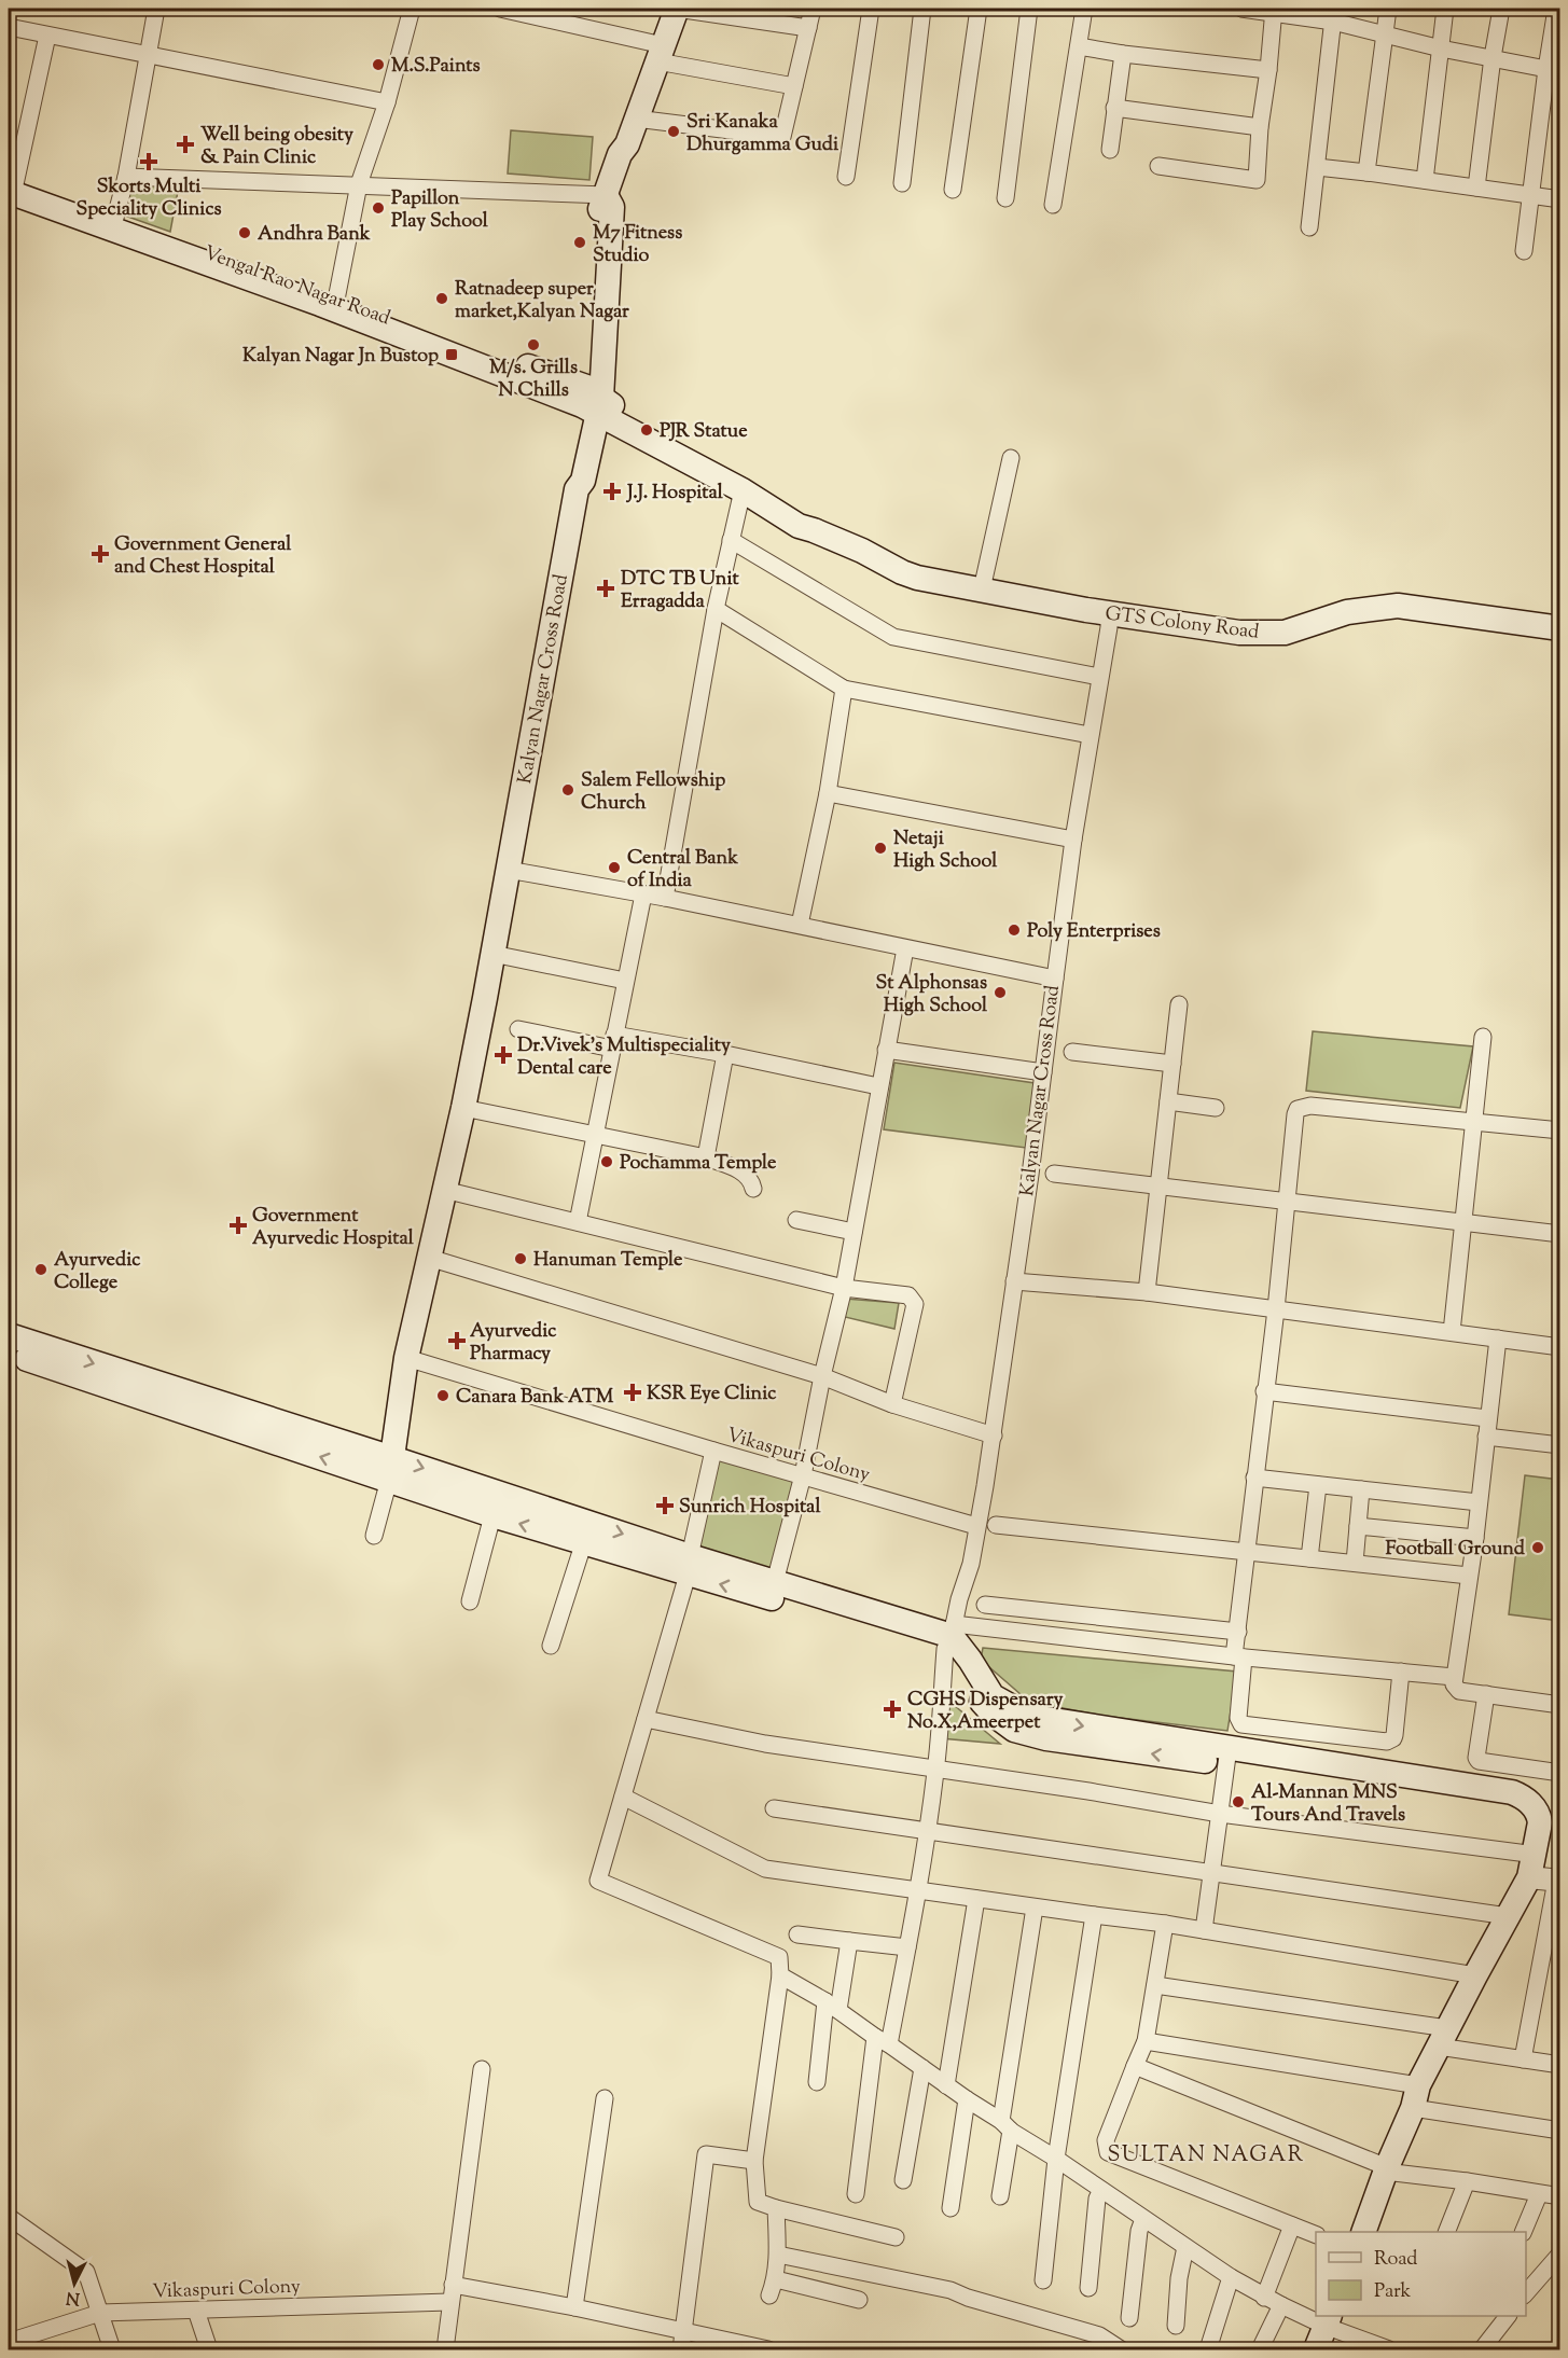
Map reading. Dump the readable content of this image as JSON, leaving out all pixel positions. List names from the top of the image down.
{
  "streets": {
    "main road": ["Vengal Rao Nagar Road", "GTS Colony Road", "Kalyan Nagar Cross Road"],
    "street": ["Vikaspuri Colony"]
  },
  "crossings": [
    ["Vengal Rao Nagar Road", "GTS Colony Road"],
    ["Vengal Rao Nagar Road", "Kalyan Nagar Cross Road"],
    ["GTS Colony Road", "Kalyan Nagar Cross Road"],
    ["Kalyan Nagar Cross Road", "Vikaspuri Colony"]
  ],
  "districts": ["SULTAN NAGAR"],
  "places": {
    "other": [
      "M.S.Paints",
      "Sri Kanaka Dhurgamma Gudi",
      "Papillon Play School",
      "Andhra Bank",
      "M7 Fitness Studio",
      "Ratnadeep super market,Kalyan Nagar",
      "M/s. Grills N Chills",
      "PJR Statue",
      "Salem Fellowship Church",
      "Netaji High School",
      "Central Bank of India",
      "Poly Enterprises",
      "St Alphonsas High School",
      "Pochamma Temple",
      "Hanuman Temple",
      "Ayurvedic College",
      "Canara Bank ATM",
      "Football Ground",
      "Al-Mannan MNS Tours And Travels"
    ],
    "health": [
      "Well being obesity & Pain Clinic",
      "Skorts Multi Speciality Clinics",
      "J.J. Hospital",
      "Government General and Chest Hospital",
      "DTC TB Unit Erragadda",
      "Dr.Vivek's Multispeciality Dental care",
      "Government Ayurvedic Hospital",
      "Ayurvedic Pharmacy",
      "KSR Eye Clinic",
      "Sunrich Hospital",
      "CGHS Dispensary No.X,Ameerpet"
    ],
    "transit": ["Kalyan Nagar Jn Bustop"]
  },
  "legend": ["Road", "Park"],
  "north": "bottom"
}
